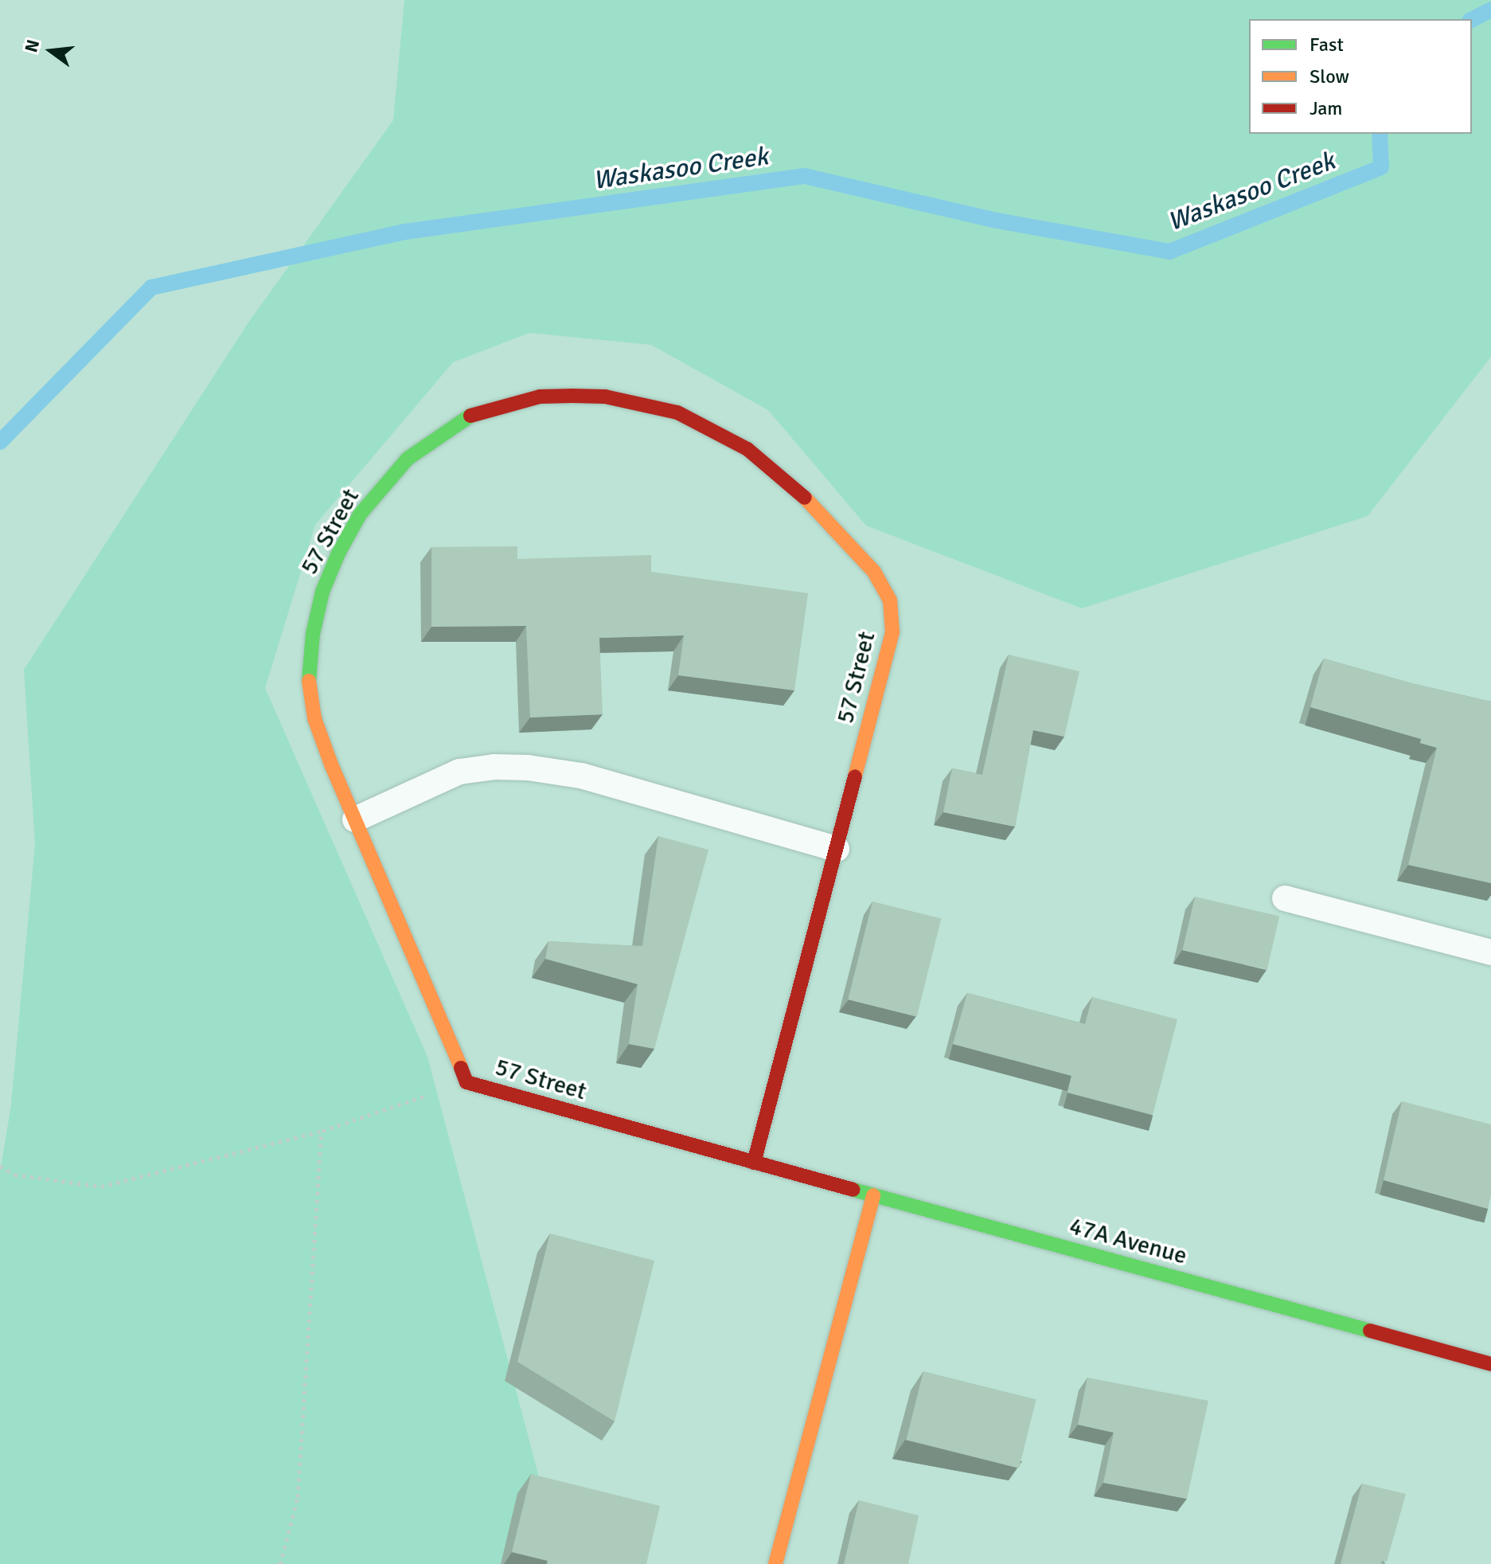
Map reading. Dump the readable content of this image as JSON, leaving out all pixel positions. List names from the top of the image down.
{
  "streets": {
    "street": ["57 Street", "47A Avenue"]
  },
  "crossings": [
    ["57 Street", "47A Avenue"]
  ],
  "water": ["Waskasoo Creek"],
  "legend": ["Fast", "Slow", "Jam"],
  "north": "left"
}
